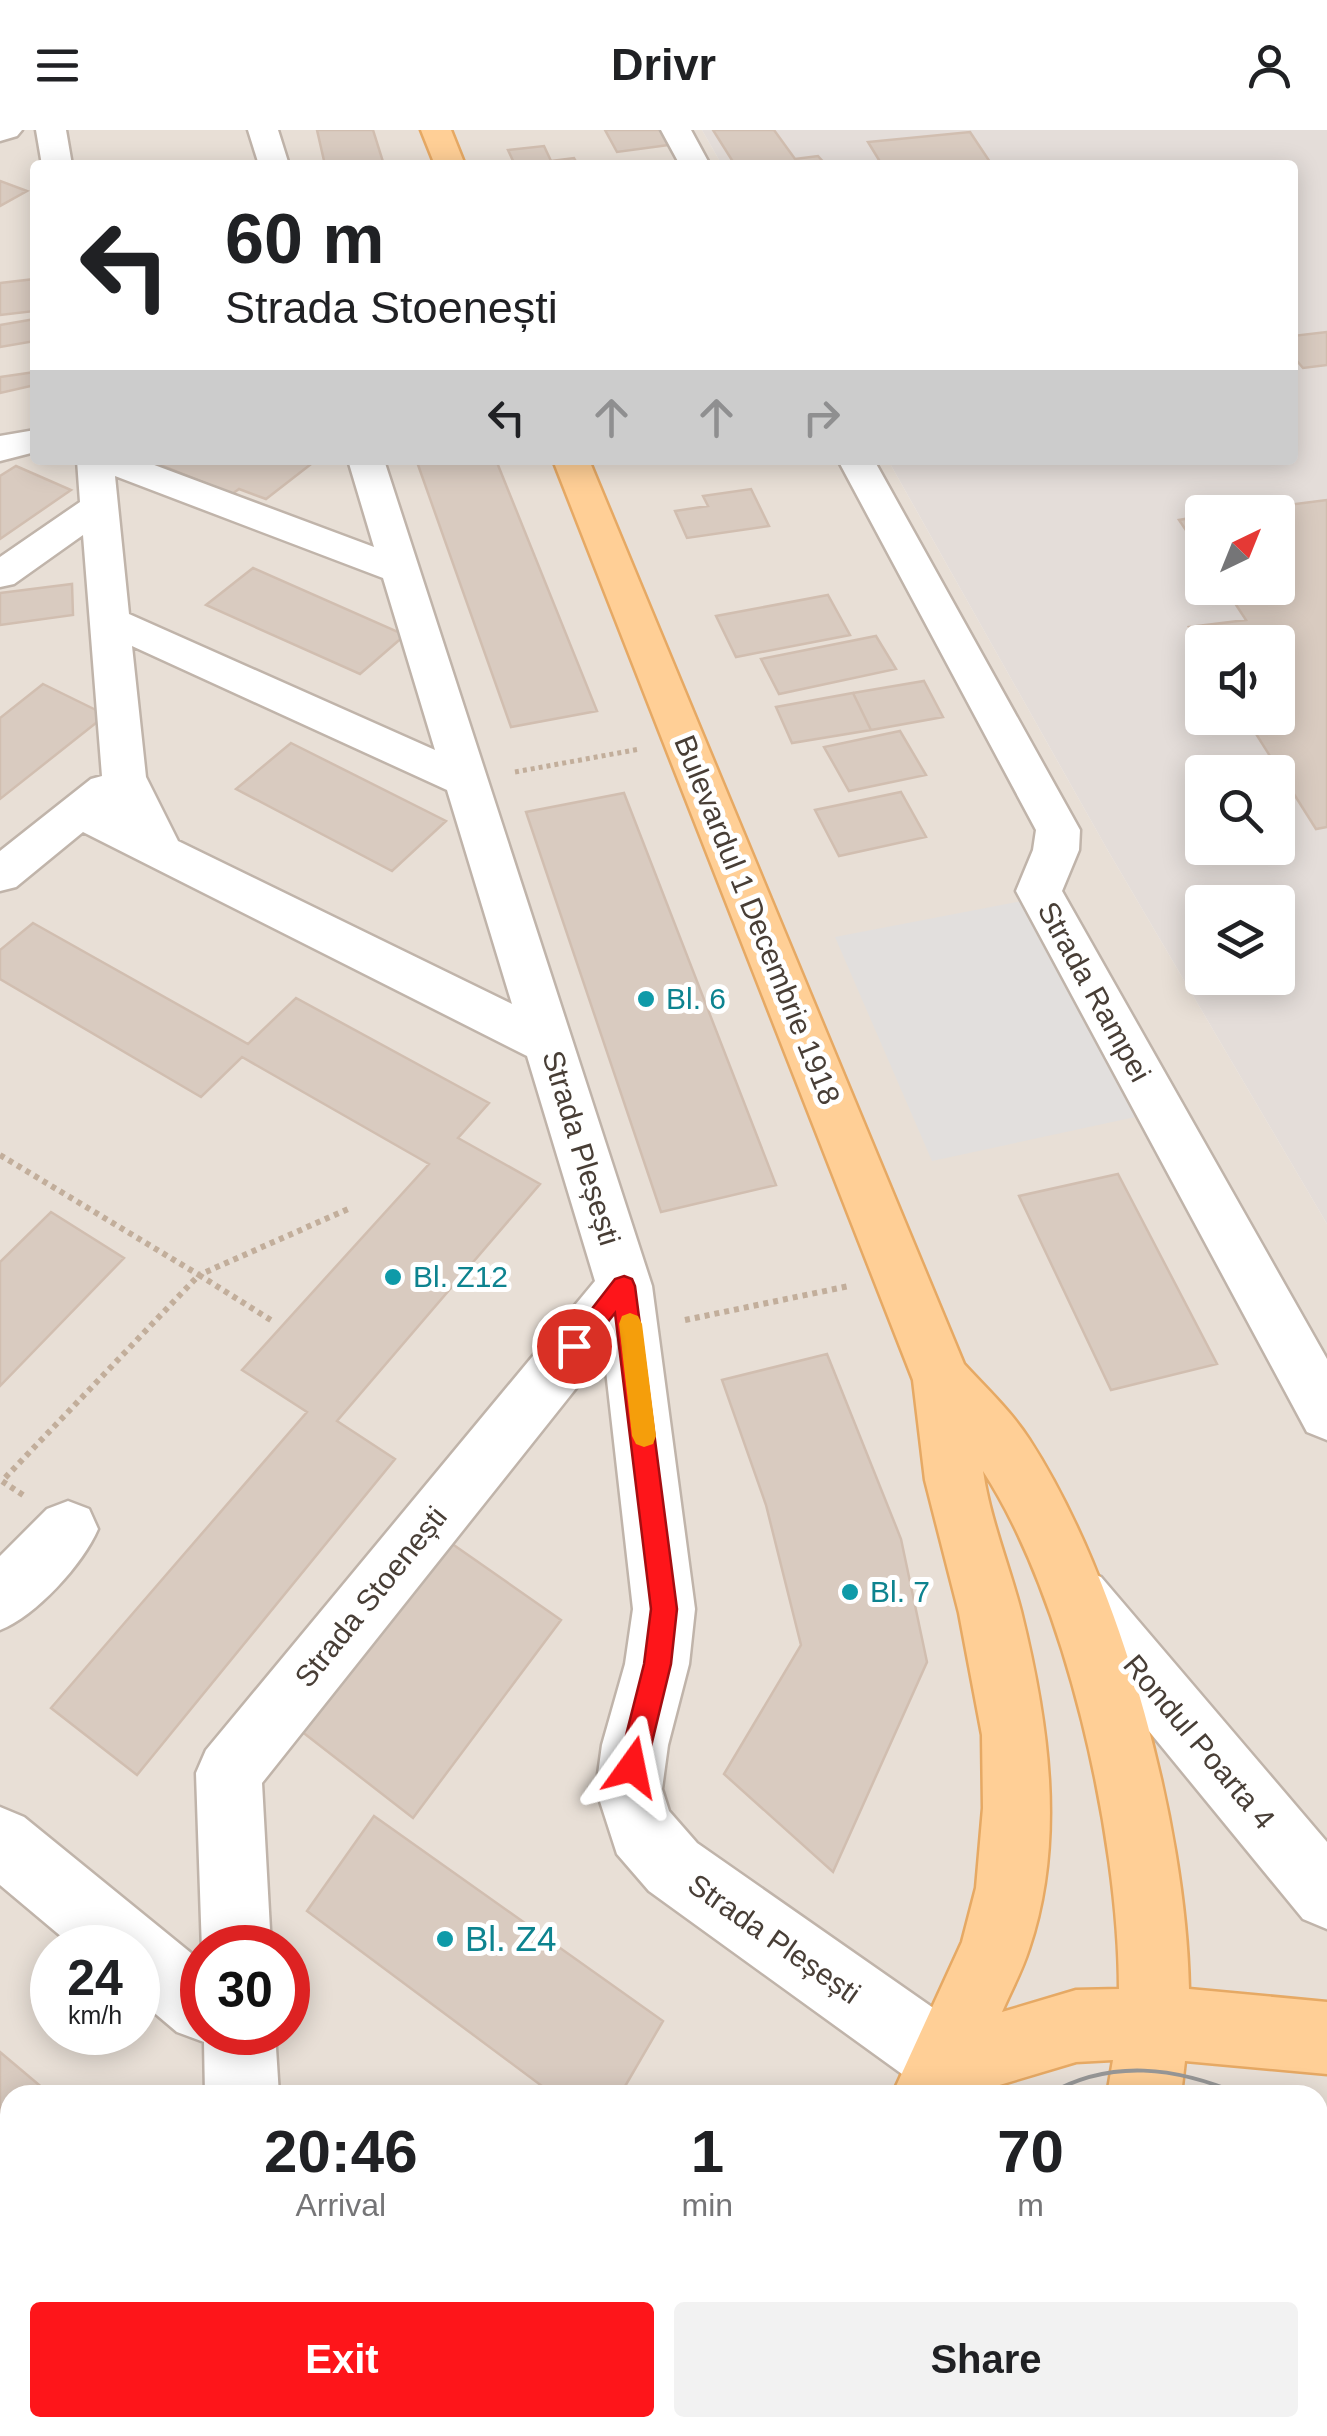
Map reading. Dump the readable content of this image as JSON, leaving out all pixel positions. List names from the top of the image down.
{
  "streets": {
    "main road": ["Bulevardul 1 Decembrie 1918"],
    "street": [
      "Strada Rampei",
      "Strada Pleșești",
      "Strada Stoenești",
      "Rondul Poarta 4"
    ]
  },
  "crossings": [
    ["Bulevardul 1 Decembrie 1918", "Strada Pleșești"],
    ["Bulevardul 1 Decembrie 1918", "Rondul Poarta 4"],
    ["Strada Pleșești", "Strada Stoenești"]
  ],
  "places": [
    "Bl. 6",
    "Bl. Z12",
    "Bl. 7",
    "Bl. Z4"
  ],
  "north": "top right",
  "page": {
    "header": "Drivr",
    "turn": ["60 m", "Strada Stoenești"],
    "speed": "24 km/h",
    "limit": "30",
    "eta": [
      "20:46",
      "Arrival",
      "1",
      "min",
      "70",
      "m"
    ],
    "buttons": ["Exit", "Share"]
  }
}
